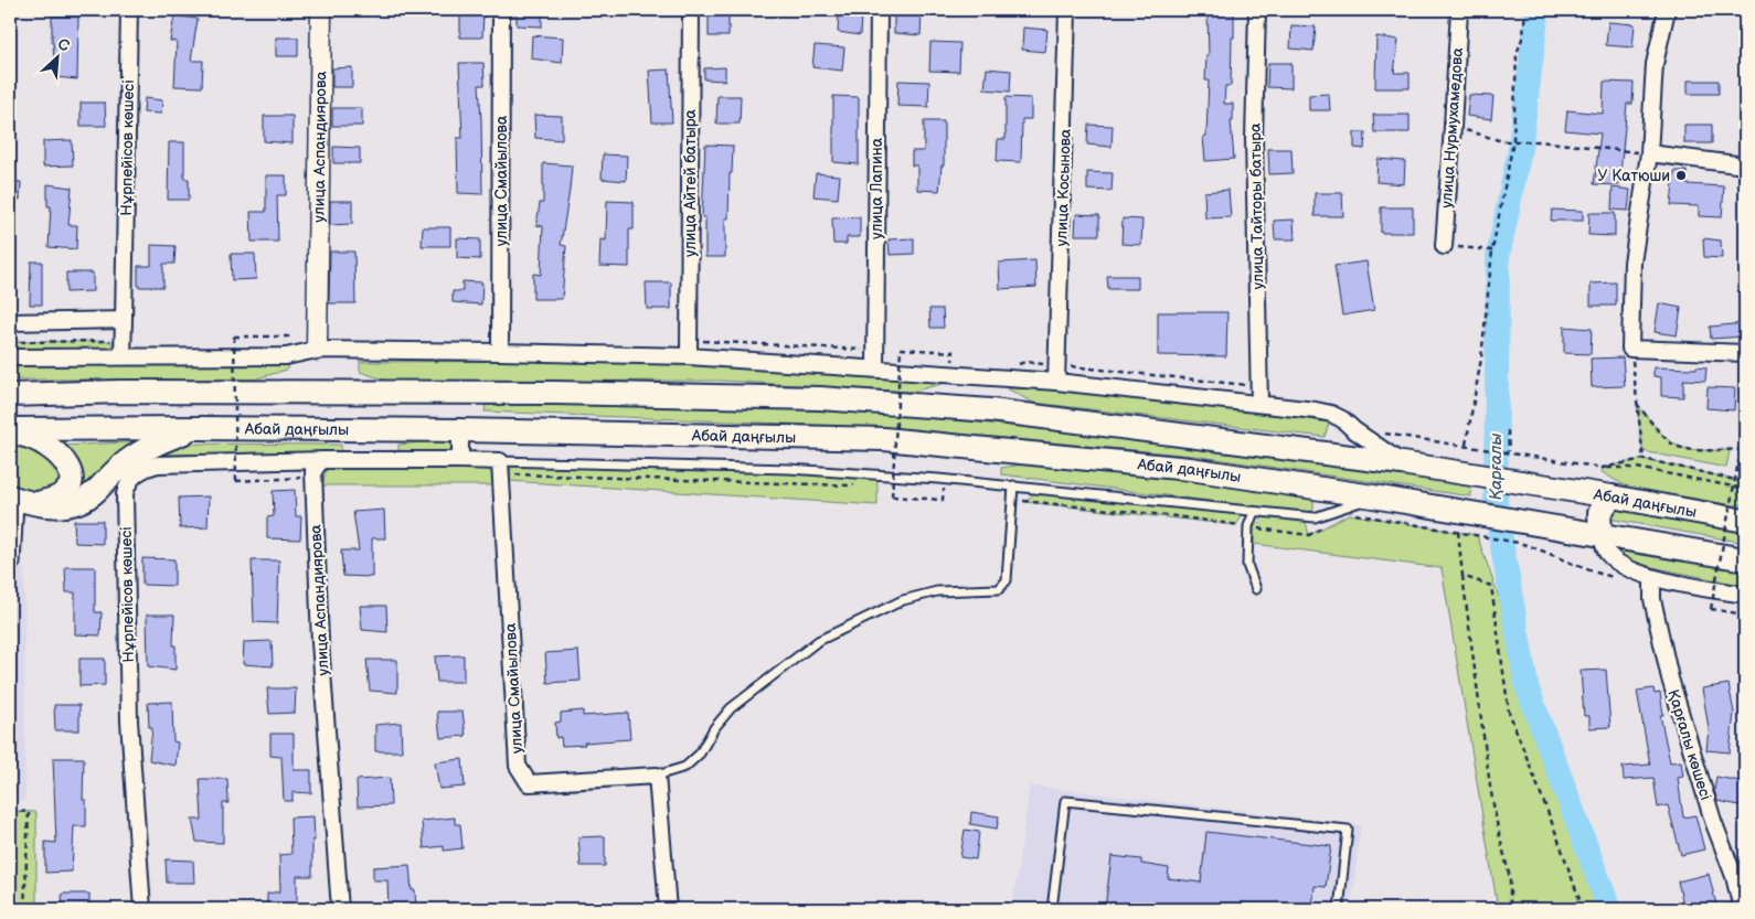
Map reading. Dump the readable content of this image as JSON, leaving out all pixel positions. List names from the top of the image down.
{
  "streets": {
    "main road": ["Абай даңғылы"],
    "street": [
      "улица Нурмухамедова",
      "улица Аспандиярова",
      "Нұрпейісов көшесі",
      "улица Смайылова",
      "улица Айтей батыра",
      "улица Косынова",
      "улица Лапина",
      "улица Тайторы батыра",
      "Қарғалы көшесі"
    ]
  },
  "water": ["Қарғалы"],
  "places": ["У Катюши"],
  "north": "top right"
}
